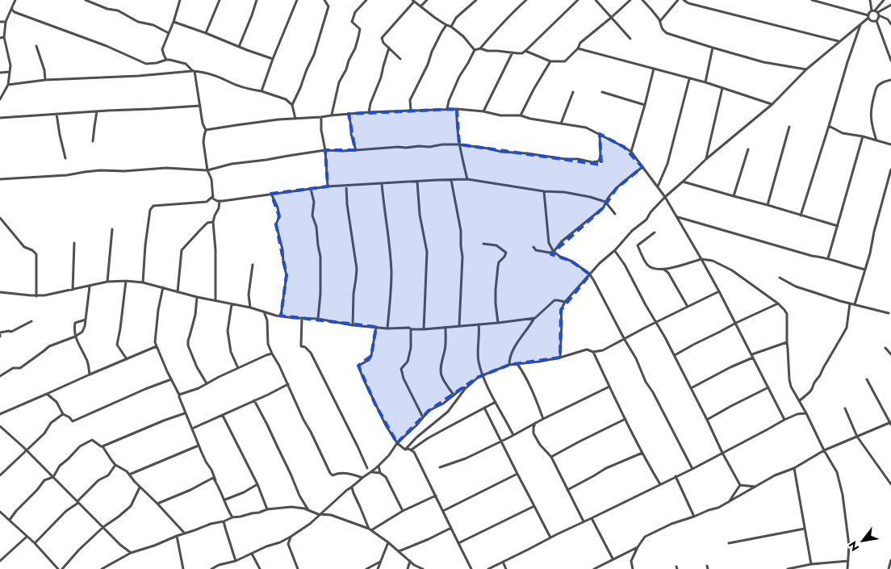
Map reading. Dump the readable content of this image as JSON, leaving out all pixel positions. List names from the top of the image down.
{
  "north": "bottom left"
}
